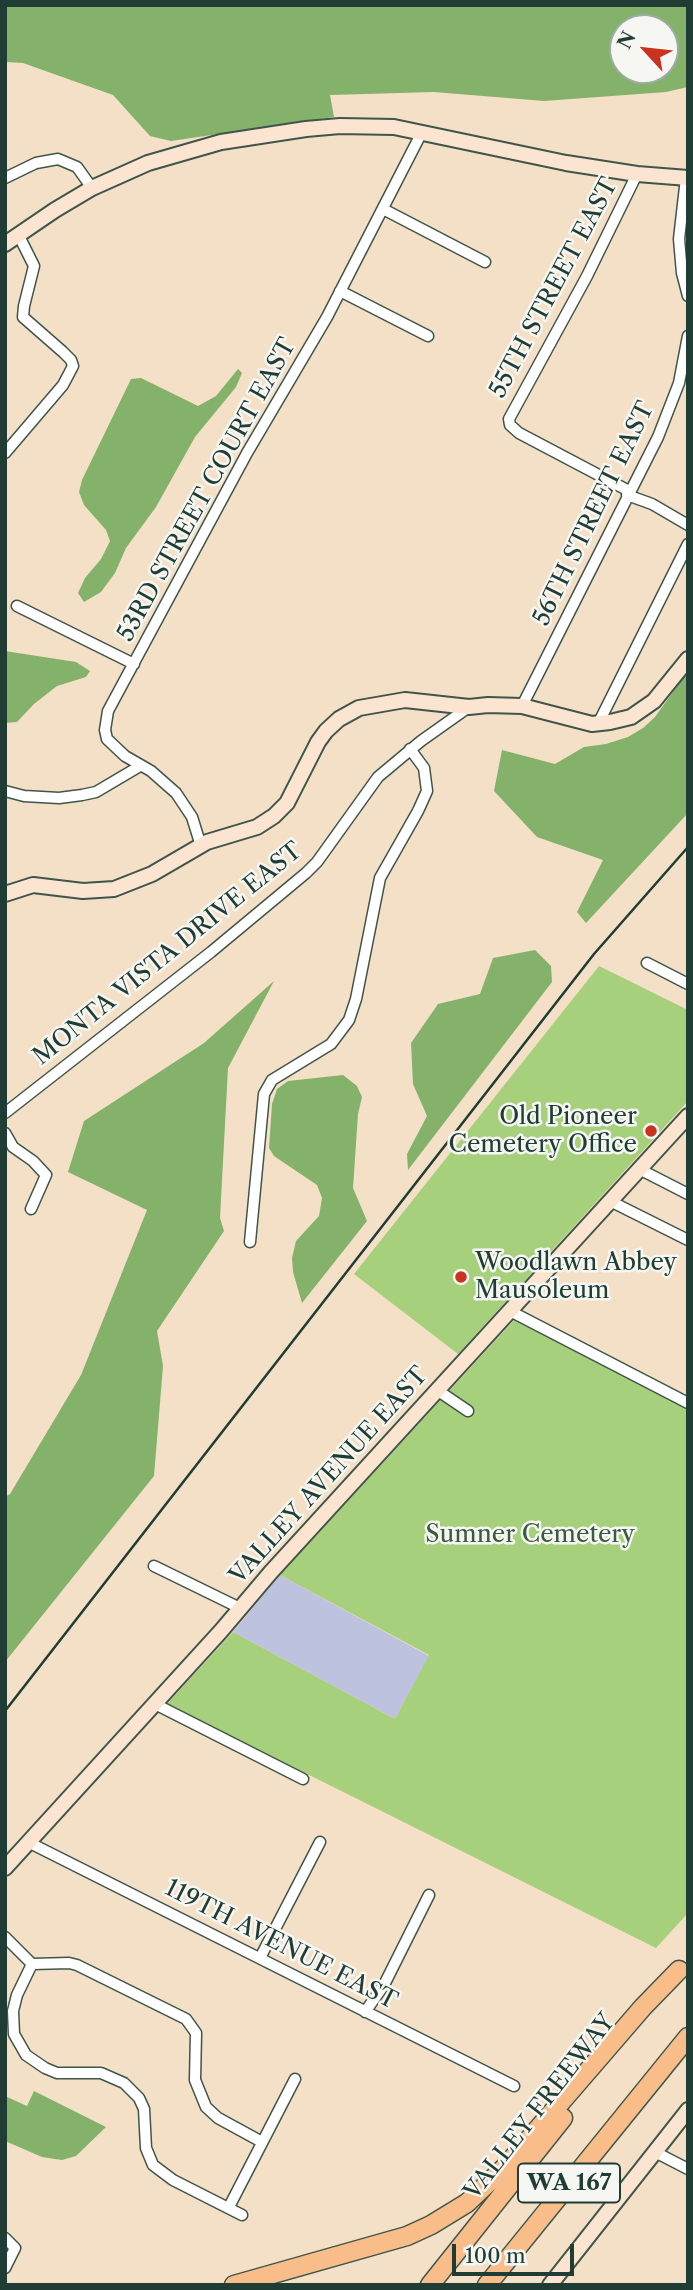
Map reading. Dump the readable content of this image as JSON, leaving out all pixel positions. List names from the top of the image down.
{
  "streets": {
    "highway": ["VALLEY FREEWAY", "WA 167"],
    "street": [
      "55TH STREET EAST",
      "53RD STREET COURT EAST",
      "56TH STREET EAST",
      "MONTA VISTA DRIVE EAST",
      "VALLEY AVENUE EAST",
      "119TH AVENUE EAST"
    ]
  },
  "crossings": [
    ["55TH STREET EAST", "56TH STREET EAST"],
    ["VALLEY AVENUE EAST", "119TH AVENUE EAST"]
  ],
  "parks": ["Sumner Cemetery"],
  "places": ["Old Pioneer Cemetery Office", "Woodlawn Abbey Mausoleum"],
  "scale_bar": "100 m",
  "north": "top left"
}
